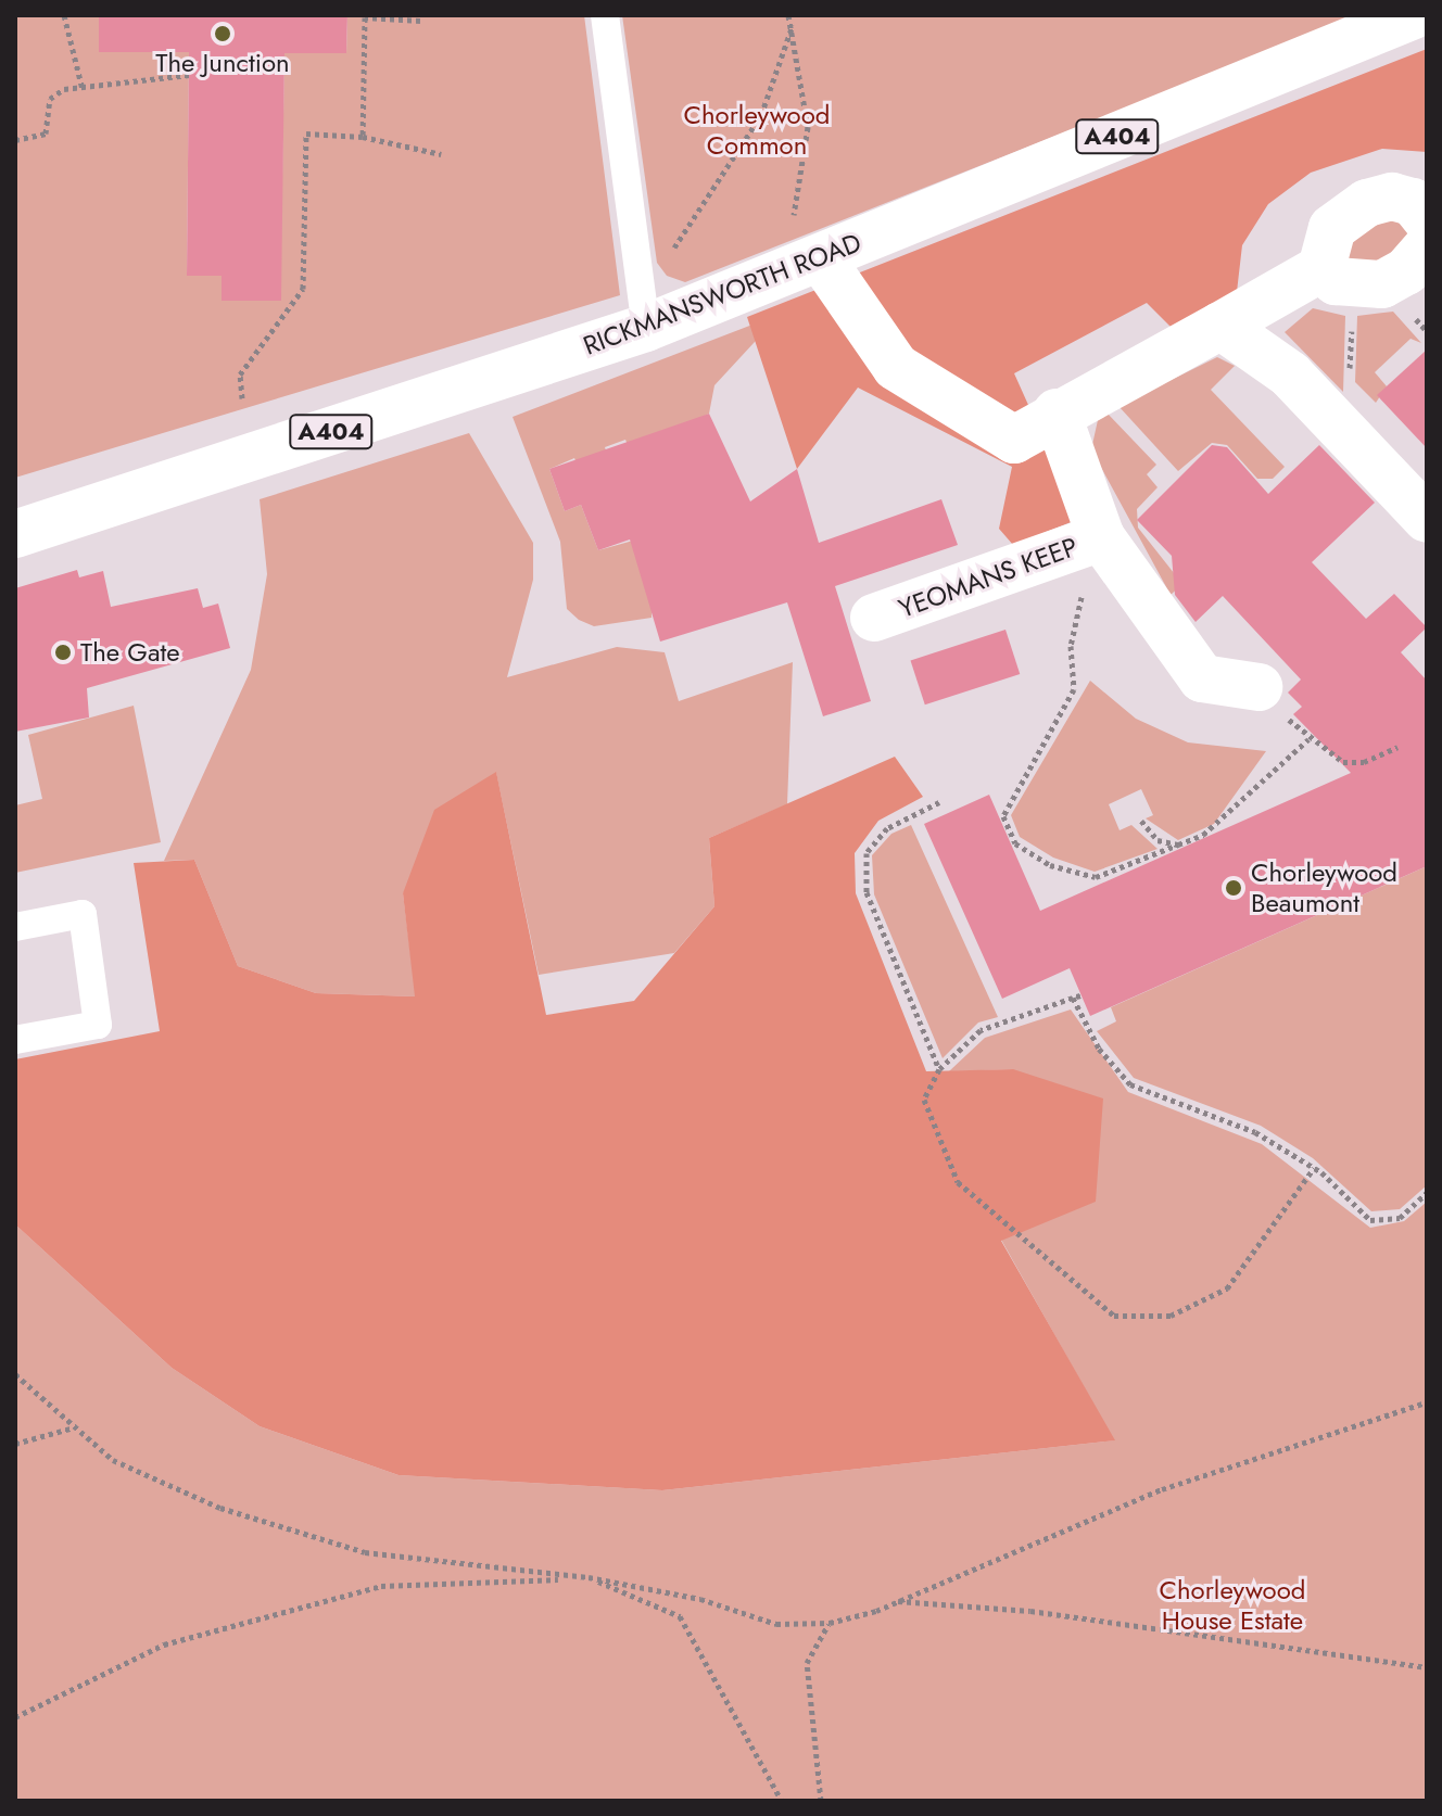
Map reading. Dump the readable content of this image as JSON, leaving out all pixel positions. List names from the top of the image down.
{
  "streets": {
    "street": ["A404", "RICKMANSWORTH ROAD", "YEOMANS KEEP"]
  },
  "parks": ["Chorleywood Common", "Chorleywood House Estate"],
  "places": ["The Junction", "The Gate", "Chorleywood Beaumont"]
}
